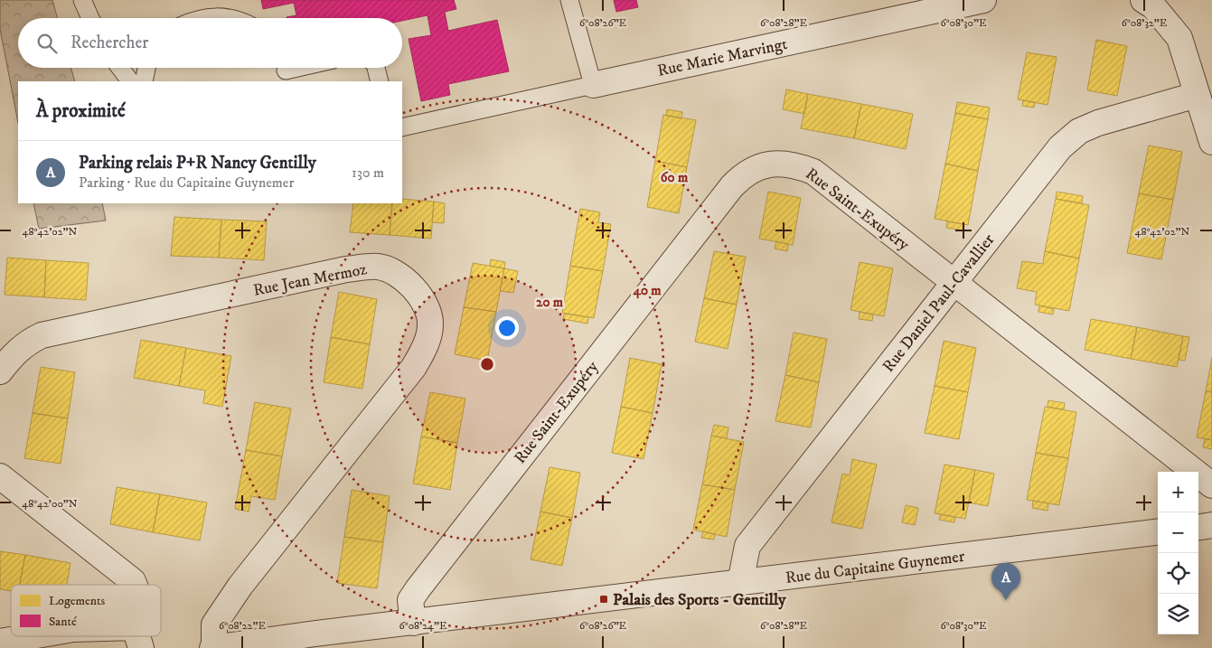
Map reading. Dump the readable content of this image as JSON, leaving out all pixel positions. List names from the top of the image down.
{
  "streets": {
    "street": [
      "Rue Marie Marvingt",
      "Rue Saint-Exupéry",
      "Rue Jean Mermoz",
      "Rue Daniel Paul-Cavallier",
      "Rue du Capitaine Guynemer"
    ]
  },
  "crossings": [
    ["Rue Saint-Exupéry", "Rue Daniel Paul-Cavallier"],
    ["Rue Saint-Exupéry", "Rue du Capitaine Guynemer"],
    ["Rue Jean Mermoz", "Rue du Capitaine Guynemer"],
    ["Rue Daniel Paul-Cavallier", "Rue du Capitaine Guynemer"]
  ],
  "places": {
    "transit": ["Palais des Sports - Gentilly"]
  },
  "legend": ["Logements", "Santé"],
  "page": {
    "search": "Rechercher",
    "heading": "À proximité",
    "list": [
      {
        "mark": "A",
        "name": "Parking relais P+R Nancy Gentilly",
        "note": "Parking · Rue du Capitaine Guynemer",
        "value": "130 m"
      }
    ],
    "map_buttons": ["+", "−"],
    "pins": "A"
  },
  "coordinates": [
    "6°08'26\"E",
    "6°08'28\"E",
    "6°08'30\"E",
    "6°08'32\"E",
    "48°42'02\"N",
    "48°42'00\"N",
    "6°08'22\"E",
    "6°08'24\"E"
  ],
  "rings": ["60 m", "40 m", "20 m"]
}
